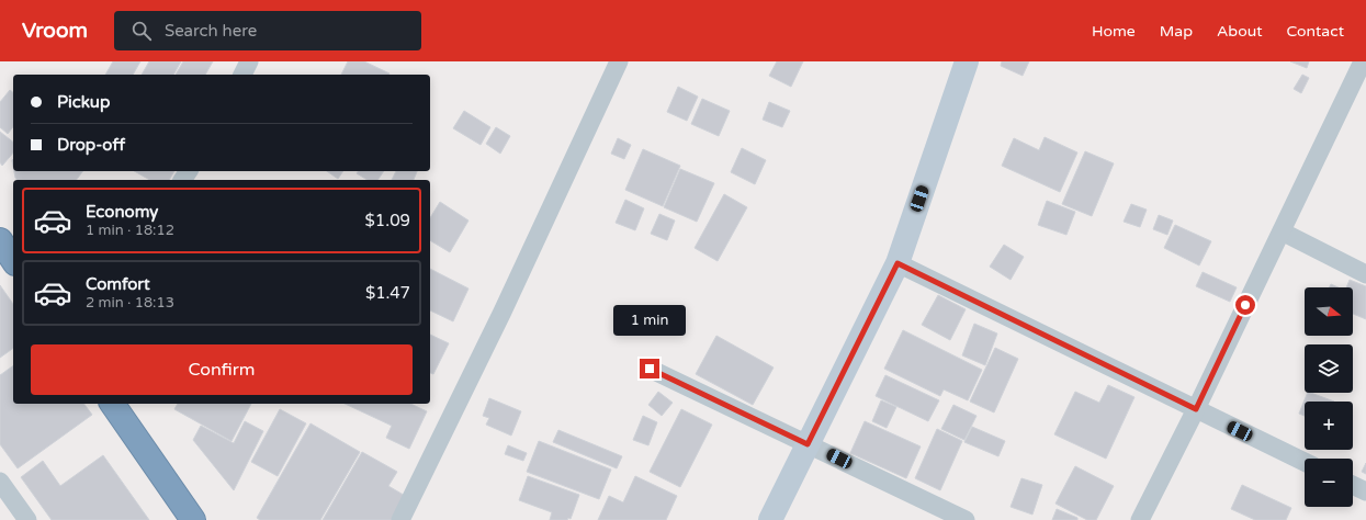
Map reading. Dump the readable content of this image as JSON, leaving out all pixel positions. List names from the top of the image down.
{
  "north": "right",
  "page": {
    "header": "Vroom",
    "search": "Search here",
    "nav": [
      "Home",
      "Map",
      "About",
      "Contact"
    ],
    "banner": ["Pickup", "Drop-off"],
    "list": [
      {
        "name": "Economy",
        "note": "1 min · 18:12",
        "value": "$1.09"
      },
      {
        "name": "Comfort",
        "note": "2 min · 18:13",
        "value": "$1.47"
      }
    ],
    "map_buttons": ["+", "−"],
    "bubble": "1 min",
    "buttons": "Confirm"
  }
}
